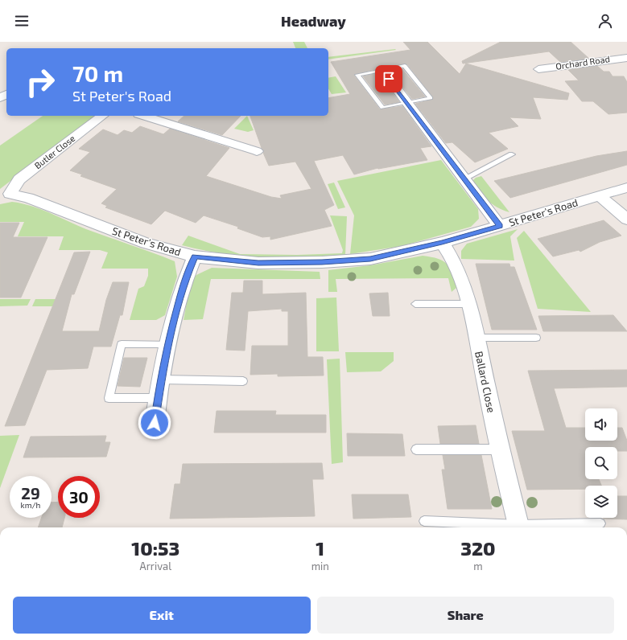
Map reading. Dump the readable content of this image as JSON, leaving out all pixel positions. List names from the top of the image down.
{
  "streets": {
    "street": [
      "Orchard Road",
      "Butler Close",
      "St Peter's Road",
      "Ballard Close"
    ]
  },
  "crossings": [
    ["Butler Close", "St Peter's Road"],
    ["St Peter's Road", "Ballard Close"]
  ],
  "page": {
    "header": "Headway",
    "turn": ["70 m", "St Peter's Road"],
    "speed": "29 km/h",
    "limit": "30",
    "eta": [
      "10:53",
      "Arrival",
      "1",
      "min",
      "320",
      "m"
    ],
    "buttons": ["Exit", "Share"]
  }
}
